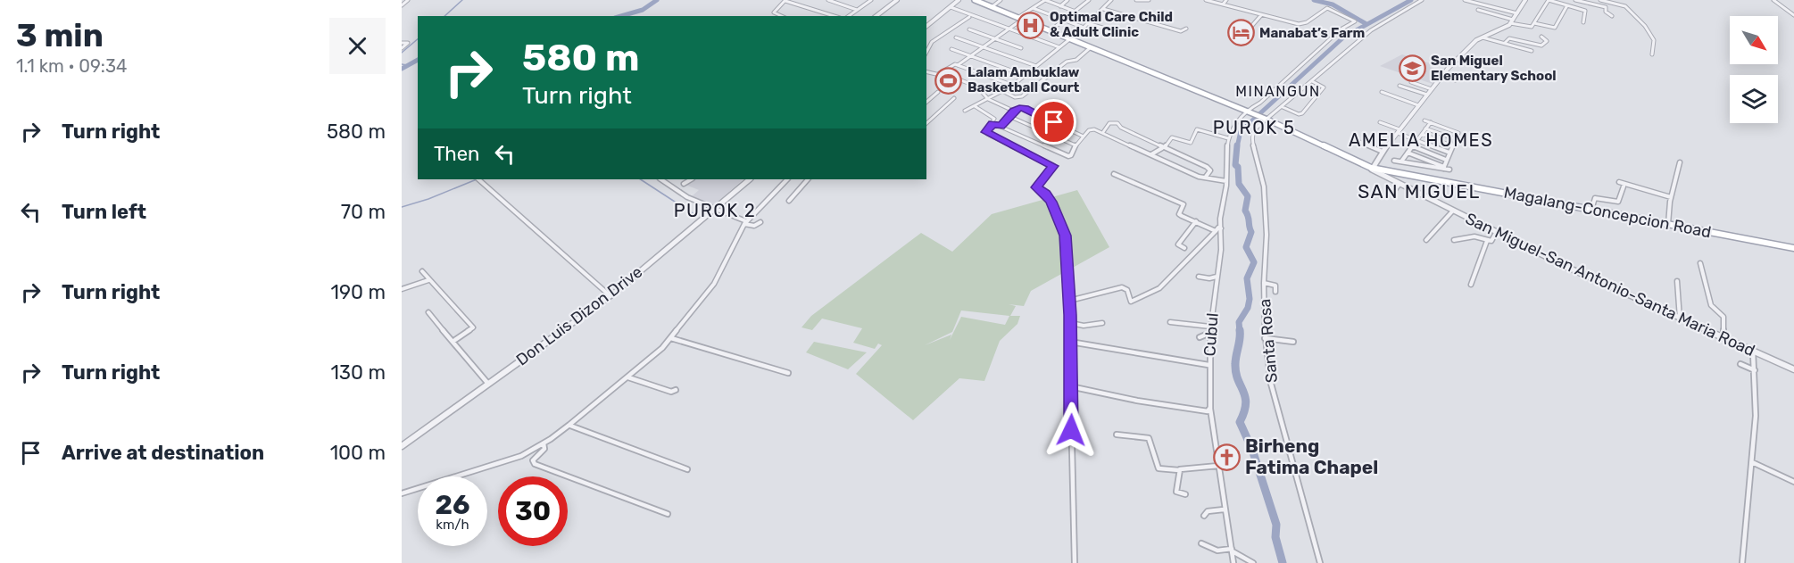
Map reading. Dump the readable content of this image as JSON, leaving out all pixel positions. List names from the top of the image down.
{
  "streets": {
    "main road": ["Magalang-Concepcion Road"],
    "street": [
      "San Miguel-San Antonio-Santa Maria Road",
      "Don Luis Dizon Drive",
      "Cubul",
      "Santa Rosa"
    ]
  },
  "crossings": [
    ["Magalang-Concepcion Road", "San Miguel-San Antonio-Santa Maria Road"],
    ["Magalang-Concepcion Road", "Cubul"],
    ["Magalang-Concepcion Road", "Santa Rosa"]
  ],
  "districts": [
    "MINANGUN",
    "PUROK 5",
    "AMELIA HOMES",
    "SAN MIGUEL",
    "PUROK 2"
  ],
  "places": {
    "hospital": ["Optimal Care Child & Adult Clinic"],
    "hotel": ["Manabat’s Farm"],
    "school or university": ["San Miguel Elementary School"],
    "sports": ["Lalam Ambuklaw Basketball Court"],
    "church": ["Birheng Fatima Chapel"]
  },
  "north": "bottom right",
  "page": {
    "heading": ["3 min", "1.1 km · 09:34"],
    "turn": ["580 m", "Turn right"],
    "list": [
      {
        "name": "Turn right",
        "value": "580 m"
      },
      {
        "name": "Turn left",
        "value": "70 m"
      },
      {
        "name": "Turn right",
        "value": "190 m"
      },
      {
        "name": "Turn right",
        "value": "130 m"
      },
      {
        "name": "Arrive at destination",
        "value": "100 m"
      }
    ],
    "then": "Then",
    "speed": "26 km/h",
    "limit": "30"
  }
}
